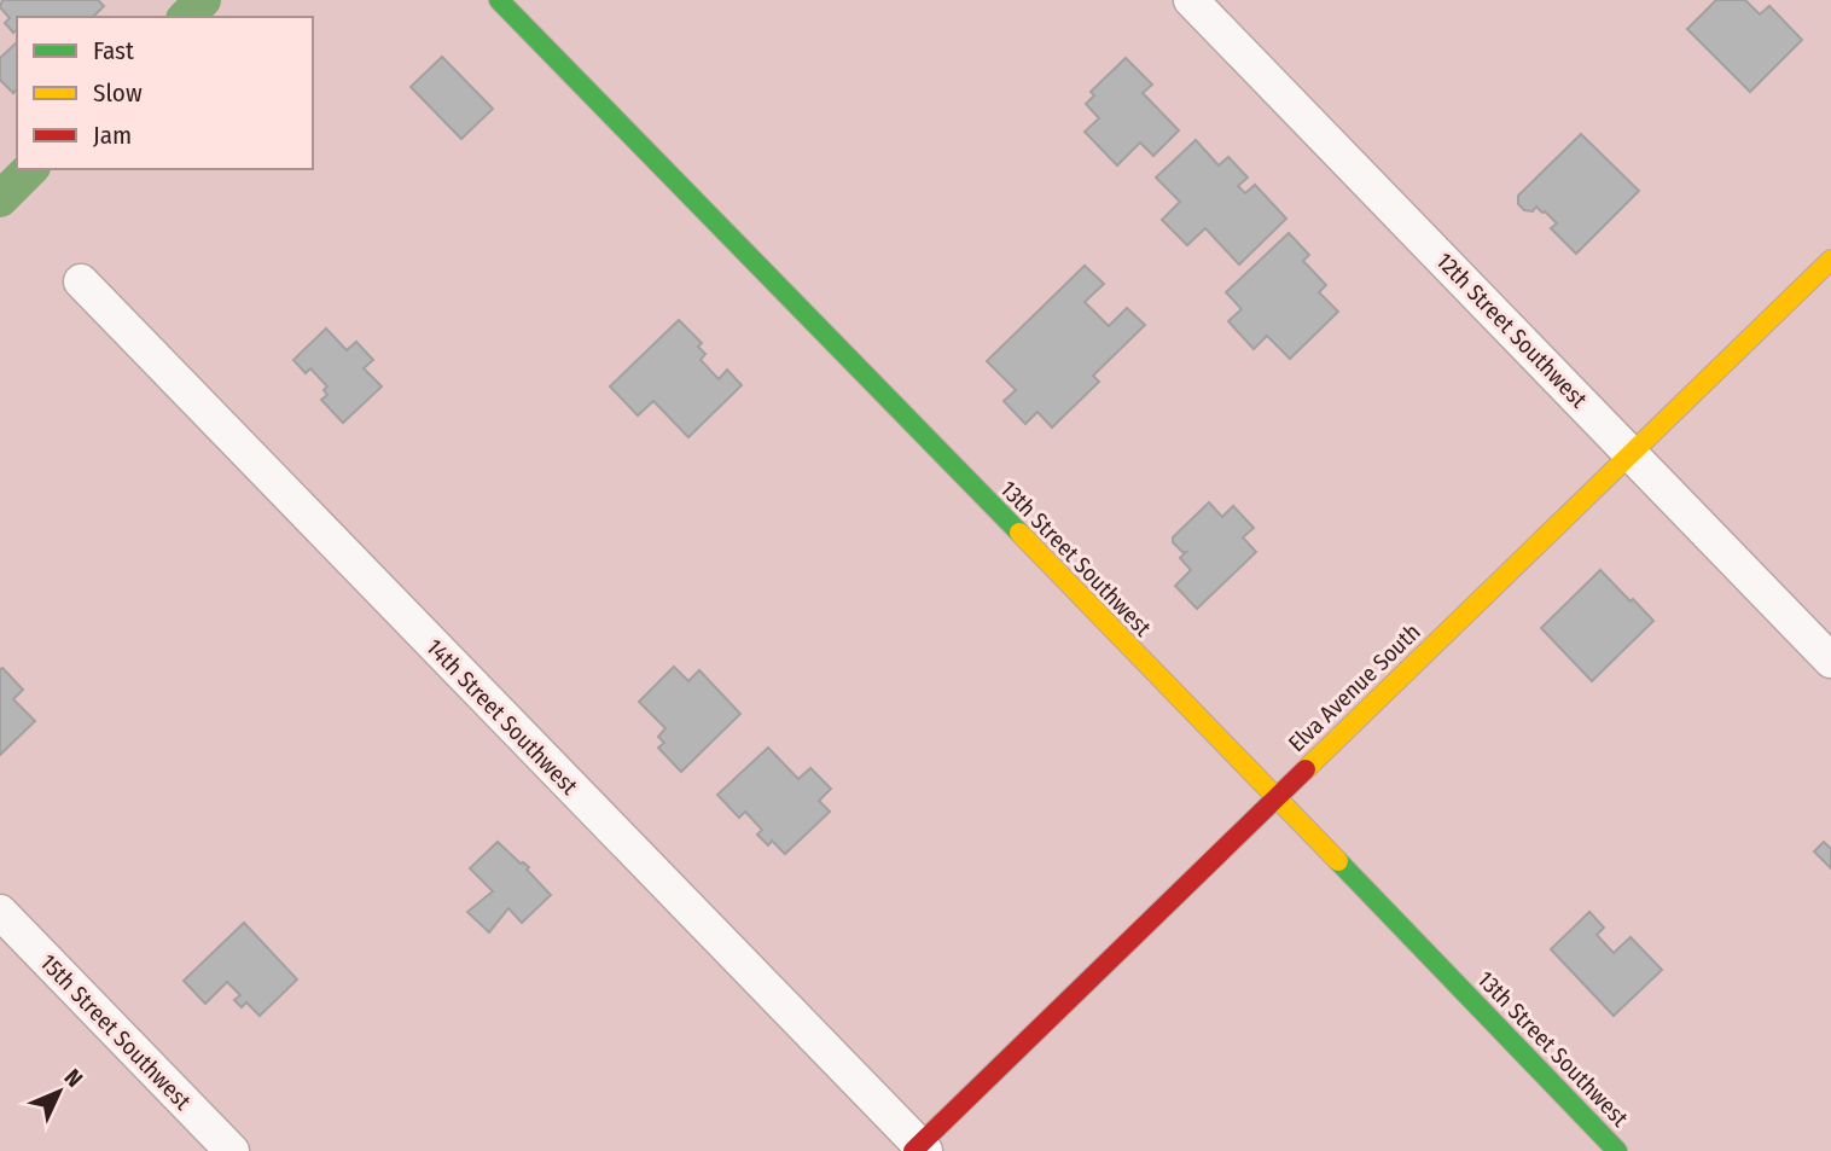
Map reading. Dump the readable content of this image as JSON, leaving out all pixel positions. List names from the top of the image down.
{
  "streets": {
    "street": [
      "12th Street Southwest",
      "13th Street Southwest",
      "Elva Avenue South",
      "14th Street Southwest",
      "15th Street Southwest"
    ]
  },
  "crossings": [
    ["12th Street Southwest", "Elva Avenue South"],
    ["13th Street Southwest", "Elva Avenue South"],
    ["Elva Avenue South", "14th Street Southwest"]
  ],
  "legend": ["Fast", "Slow", "Jam"],
  "north": "top right"
}
